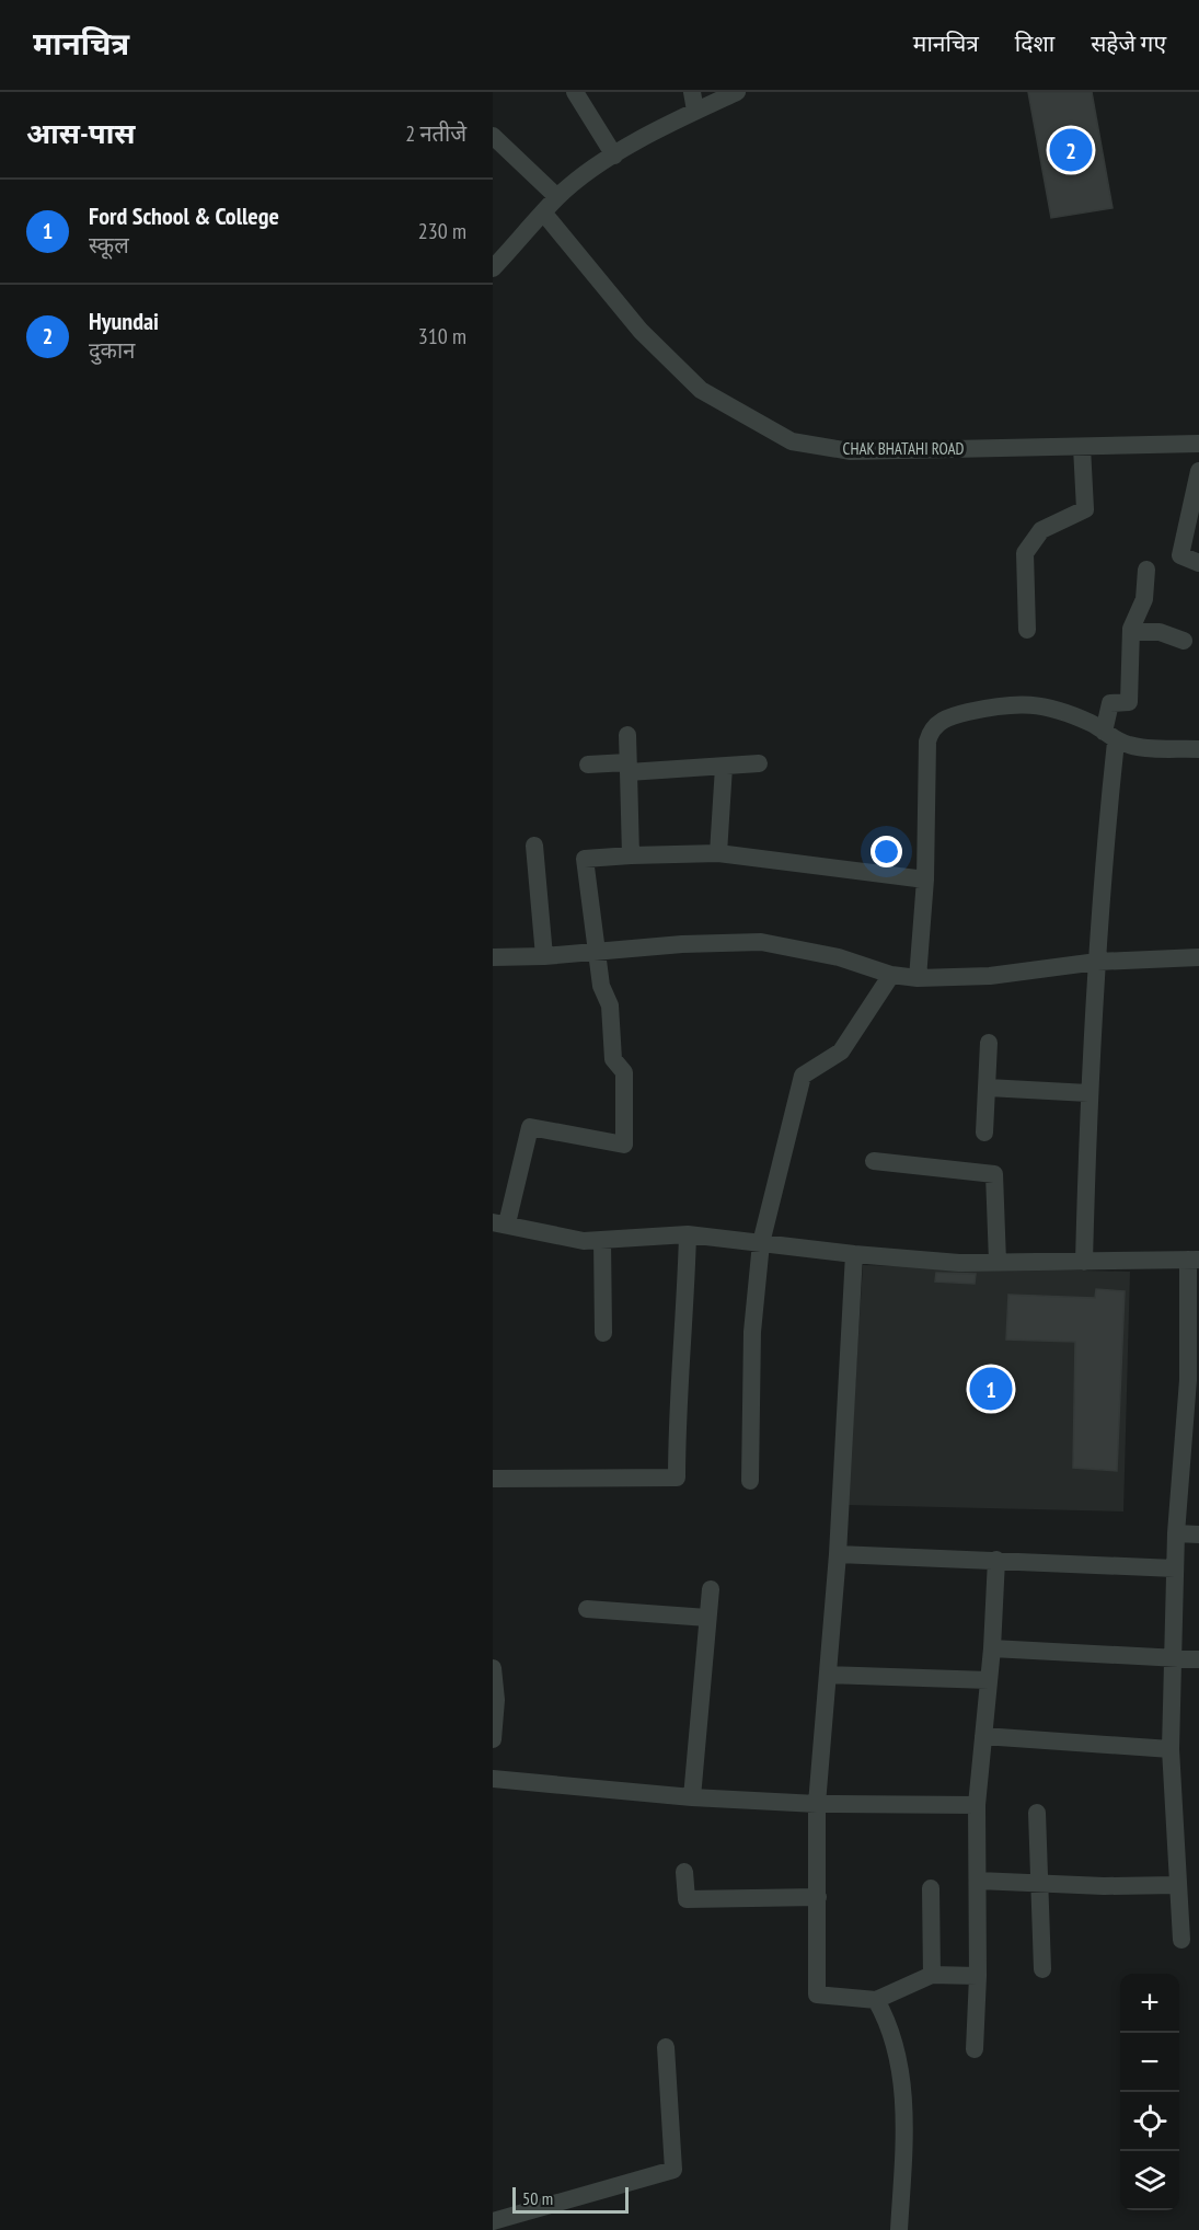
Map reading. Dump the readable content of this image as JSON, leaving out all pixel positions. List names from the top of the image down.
{
  "streets": {
    "street": ["CHAK BHATAHI ROAD"]
  },
  "scale_bar": "50 m",
  "page": {
    "header": "मानचित्र",
    "nav": ["मानचित्र", "दिशा", "सहेजे गए"],
    "heading": ["आस-पास", "2 नतीजे"],
    "pins": ["2", "1"],
    "list": [
      {
        "mark": "1",
        "name": "Ford School & College",
        "note": "स्कूल",
        "value": "230 m"
      },
      {
        "mark": "2",
        "name": "Hyundai",
        "note": "दुकान",
        "value": "310 m"
      }
    ],
    "map_buttons": ["+", "−"],
    "scale": "50 m"
  }
}
